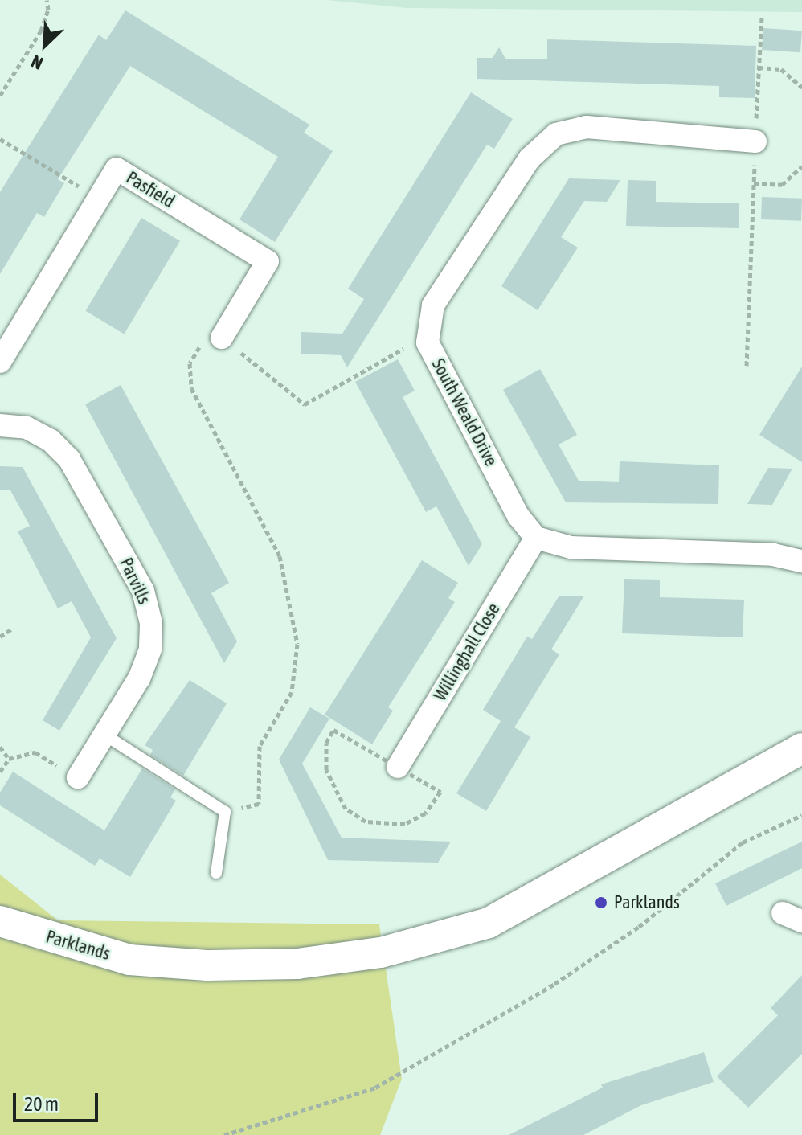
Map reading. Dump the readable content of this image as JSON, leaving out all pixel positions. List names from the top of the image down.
{
  "streets": {
    "street": [
      "Pasfield",
      "South Weald Drive",
      "Parvills",
      "Willinghall Close",
      "Parklands"
    ]
  },
  "crossings": [
    ["South Weald Drive", "Willinghall Close"]
  ],
  "places": ["Parklands"],
  "scale_bar": "20 m",
  "north": "bottom left"
}
